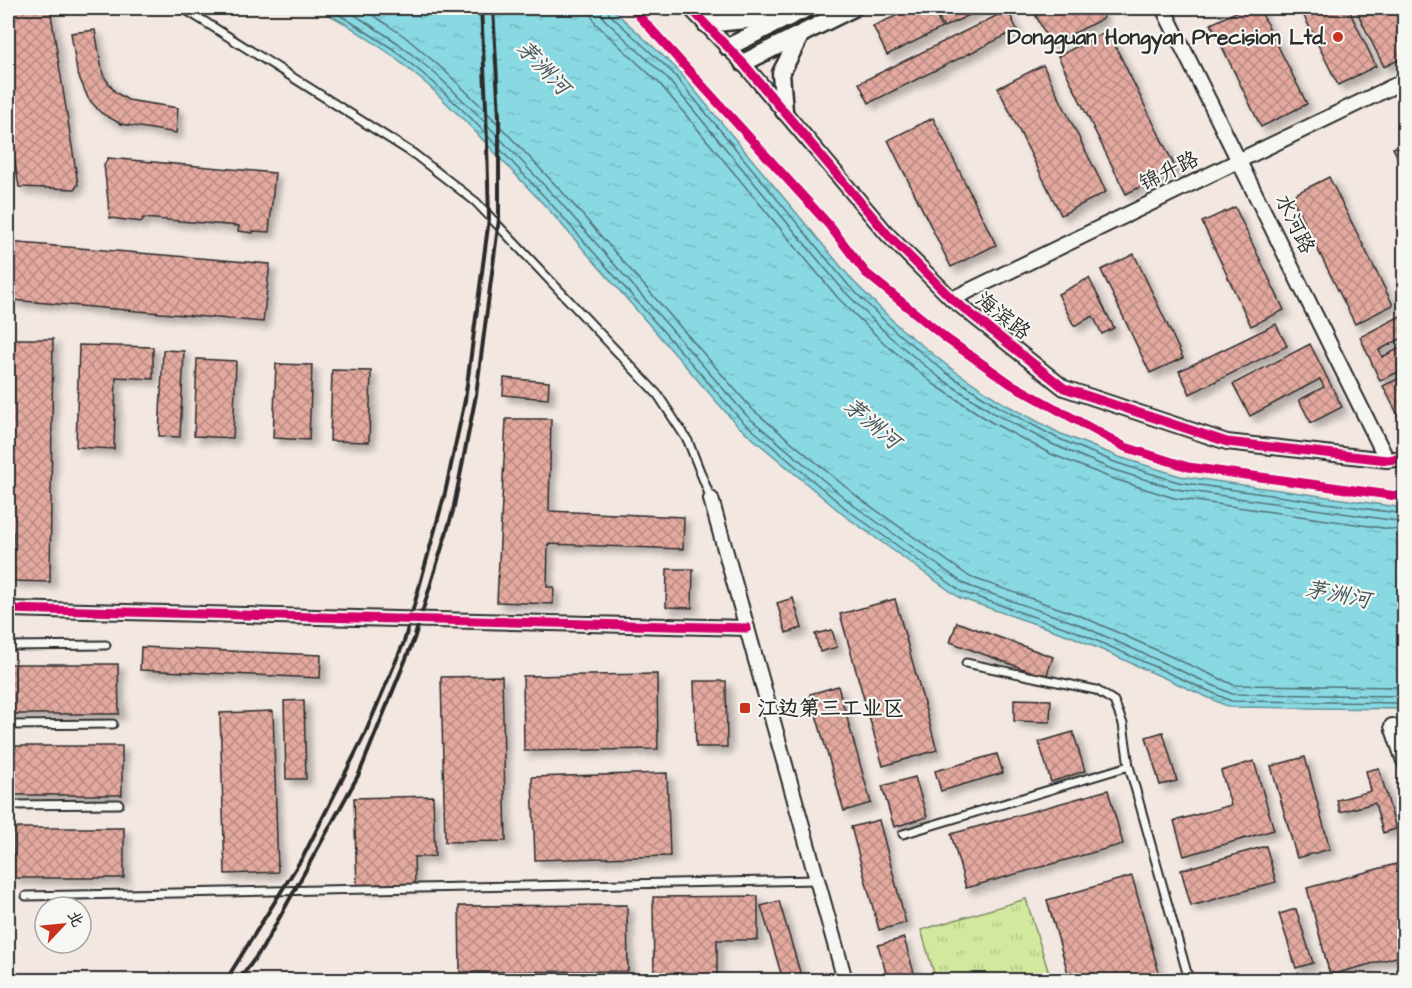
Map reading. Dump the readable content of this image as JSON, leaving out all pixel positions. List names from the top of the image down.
{
  "streets": {
    "street": ["锦升路", "水河路", "海滨路"]
  },
  "crossings": [
    ["锦升路", "水河路"],
    ["锦升路", "海滨路"],
    ["水河路", "海滨路"]
  ],
  "water": ["茅洲河"],
  "places": {
    "other": ["Dongguan Hongyan Precision Ltd."],
    "transit": ["江边第三工业区"]
  },
  "north": "top right"
}
